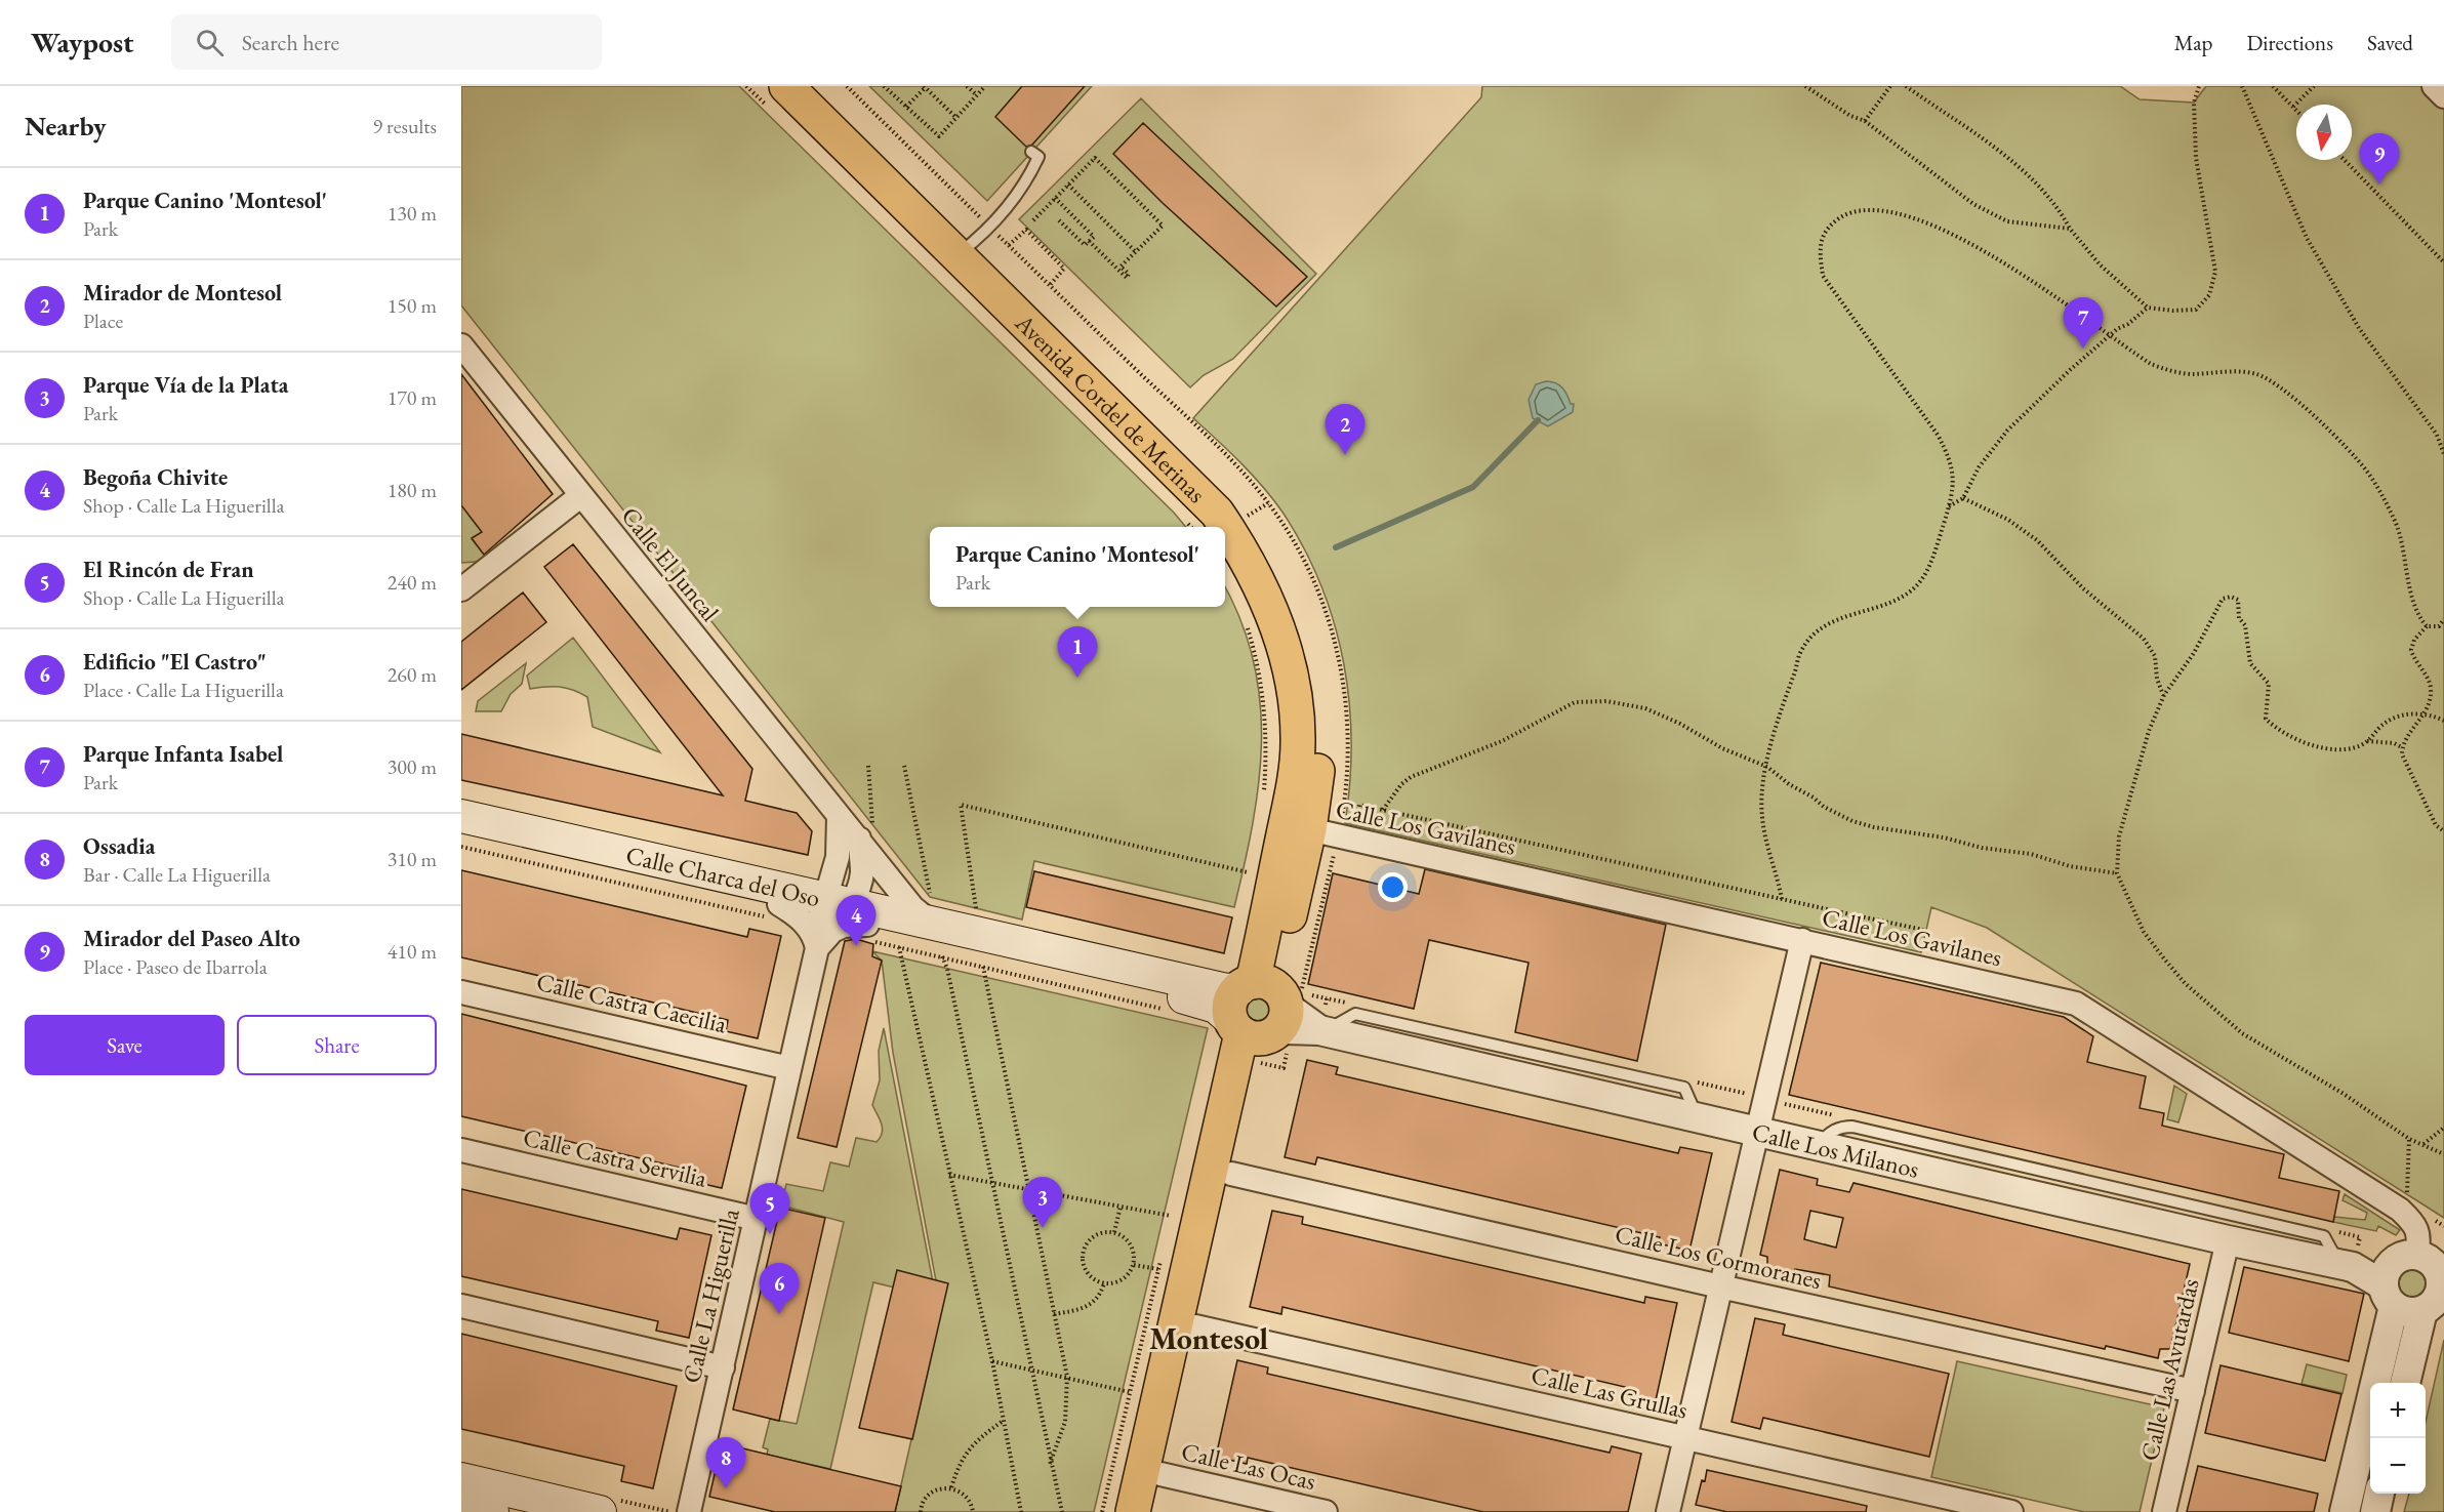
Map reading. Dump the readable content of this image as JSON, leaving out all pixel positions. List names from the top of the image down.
{
  "streets": {
    "main road": ["Avenida Cordel de Merinas", "Calle Charca del Oso"],
    "street": [
      "Calle El Juncal",
      "Calle Los Gavilanes",
      "Calle Castra Caecilia",
      "Calle Los Milanos",
      "Calle Castra Servilia",
      "Calle Los Cormoranes",
      "Calle La Higuerilla",
      "Calle Las Avutardas",
      "Calle Las Grullas",
      "Calle Las Ocas"
    ]
  },
  "crossings": [
    ["Avenida Cordel de Merinas", "Calle Los Gavilanes"],
    ["Avenida Cordel de Merinas", "Calle Charca del Oso"],
    ["Avenida Cordel de Merinas", "Calle Los Milanos"],
    ["Avenida Cordel de Merinas", "Calle Los Cormoranes"],
    ["Avenida Cordel de Merinas", "Calle Las Grullas"],
    ["Avenida Cordel de Merinas", "Calle Las Ocas"],
    ["Calle El Juncal", "Calle Charca del Oso"],
    ["Calle Los Gavilanes", "Calle Los Milanos"],
    ["Calle Charca del Oso", "Calle Los Milanos"],
    ["Calle Charca del Oso", "Calle La Higuerilla"],
    ["Calle Castra Caecilia", "Calle La Higuerilla"],
    ["Calle Los Milanos", "Calle Las Avutardas"],
    ["Calle Castra Servilia", "Calle La Higuerilla"],
    ["Calle Los Cormoranes", "Calle Las Avutardas"]
  ],
  "districts": ["Montesol"],
  "north": "bottom",
  "page": {
    "header": "Waypost",
    "search": "Search here",
    "nav": ["Map", "Directions", "Saved"],
    "heading": ["Nearby", "9 results"],
    "pins": [
      "9",
      "7",
      "2",
      "1",
      "4",
      "3",
      "5",
      "6",
      "8"
    ],
    "list": [
      {
        "mark": "1",
        "name": "Parque Canino 'Montesol'",
        "note": "Park",
        "value": "130 m"
      },
      {
        "mark": "2",
        "name": "Mirador de Montesol",
        "note": "Place",
        "value": "150 m"
      },
      {
        "mark": "3",
        "name": "Parque Vía de la Plata",
        "note": "Park",
        "value": "170 m"
      },
      {
        "mark": "4",
        "name": "Begoña Chivite",
        "note": "Shop · Calle La Higuerilla",
        "value": "180 m"
      },
      {
        "mark": "5",
        "name": "El Rincón de Fran",
        "note": "Shop · Calle La Higuerilla",
        "value": "240 m"
      },
      {
        "mark": "6",
        "name": "Edificio \"El Castro\"",
        "note": "Place · Calle La Higuerilla",
        "value": "260 m"
      },
      {
        "mark": "7",
        "name": "Parque Infanta Isabel",
        "note": "Park",
        "value": "300 m"
      },
      {
        "mark": "8",
        "name": "Ossadia",
        "note": "Bar · Calle La Higuerilla",
        "value": "310 m"
      },
      {
        "mark": "9",
        "name": "Mirador del Paseo Alto",
        "note": "Place · Paseo de Ibarrola",
        "value": "410 m"
      }
    ],
    "popup": ["Parque Canino 'Montesol'", "Park"],
    "buttons": ["Save", "Share"],
    "map_buttons": ["+", "−"]
  }
}
